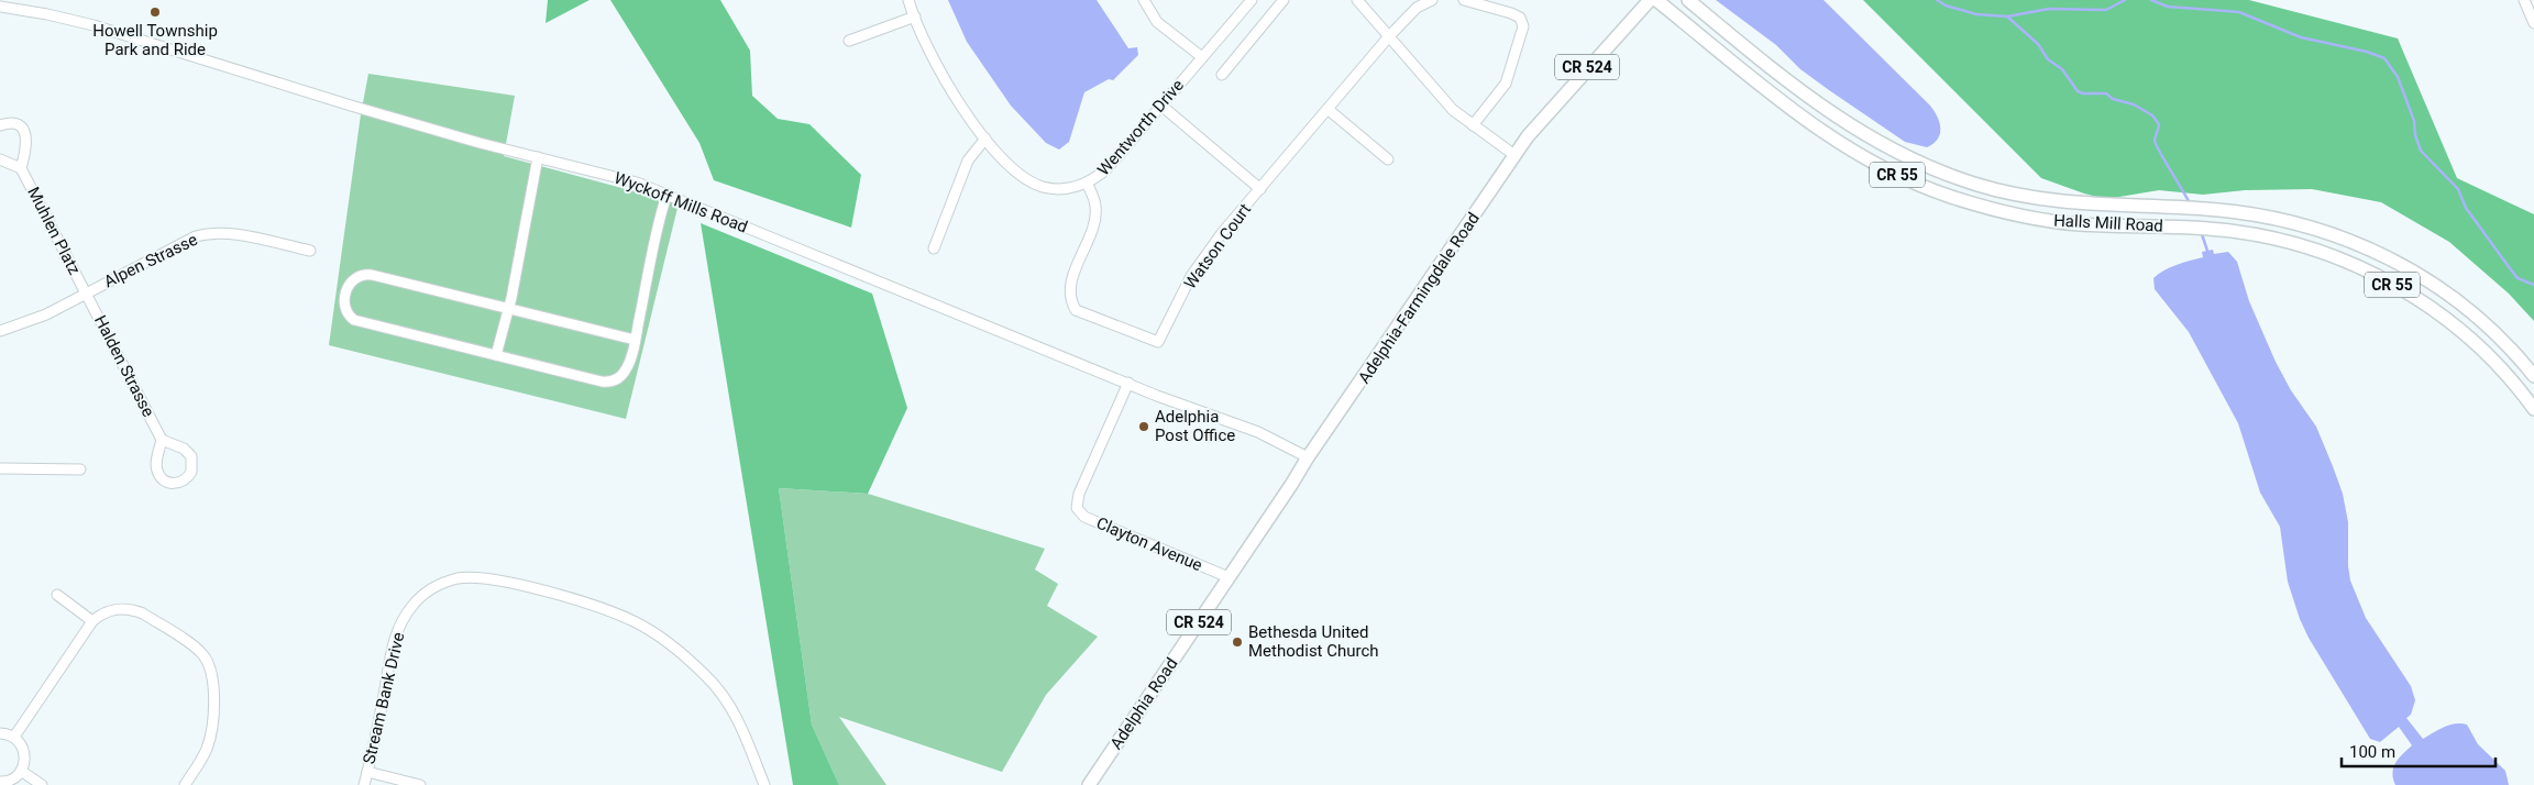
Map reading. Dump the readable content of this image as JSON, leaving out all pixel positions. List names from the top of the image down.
{
  "streets": {
    "main road": [
      "CR 524",
      "CR 55",
      "Halls Mill Road",
      "Adelphia-Farmingdale Road",
      "Adelphia Road"
    ],
    "street": [
      "Wentworth Drive",
      "Wyckoff Mills Road",
      "Muhlen Platz",
      "Watson Court",
      "Alpen Strasse",
      "Halden Strasse",
      "Clayton Avenue",
      "Stream Bank Drive"
    ]
  },
  "crossings": [
    ["Wentworth Drive", "Watson Court"],
    ["Wyckoff Mills Road", "Adelphia-Farmingdale Road"],
    ["Wyckoff Mills Road", "Clayton Avenue"],
    ["Wyckoff Mills Road", "Adelphia Road"],
    ["Muhlen Platz", "Alpen Strasse"],
    ["Muhlen Platz", "Halden Strasse"],
    ["Alpen Strasse", "Halden Strasse"],
    ["Adelphia-Farmingdale Road", "Adelphia Road"],
    ["Clayton Avenue", "Adelphia Road"]
  ],
  "places": ["Howell Township Park and Ride", "Adelphia Post Office", "Bethesda United Methodist Church"],
  "scale_bar": "100 m"
}
